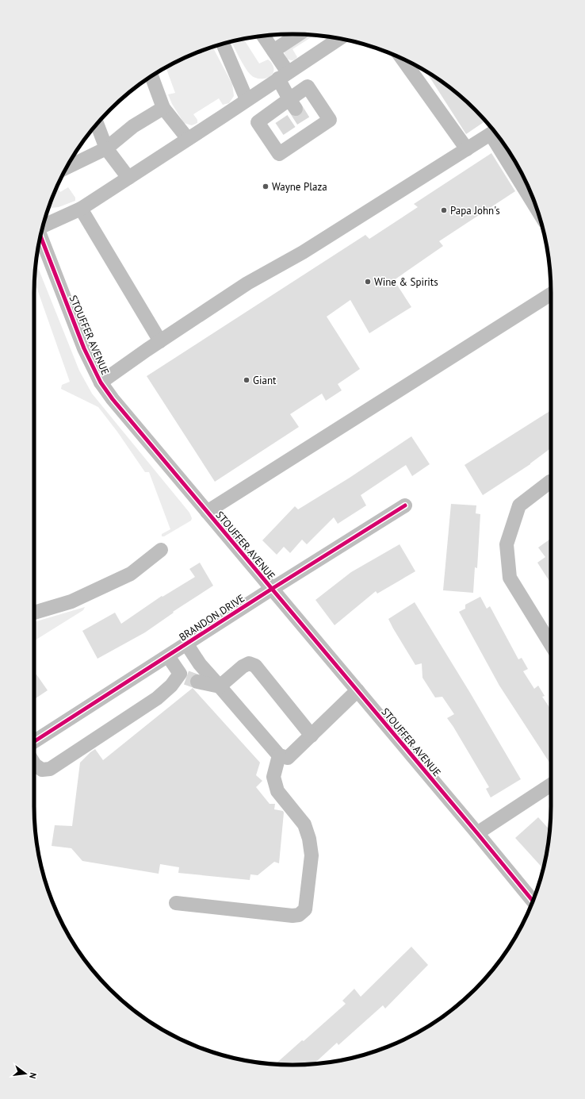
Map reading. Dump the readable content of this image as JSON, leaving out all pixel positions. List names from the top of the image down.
{
  "streets": {
    "street": ["STOUFFER AVENUE", "BRANDON DRIVE"]
  },
  "crossings": [
    ["STOUFFER AVENUE", "BRANDON DRIVE"]
  ],
  "places": [
    "Wayne Plaza",
    "Papa John's",
    "Wine & Spirits",
    "Giant"
  ],
  "north": "right"
}
